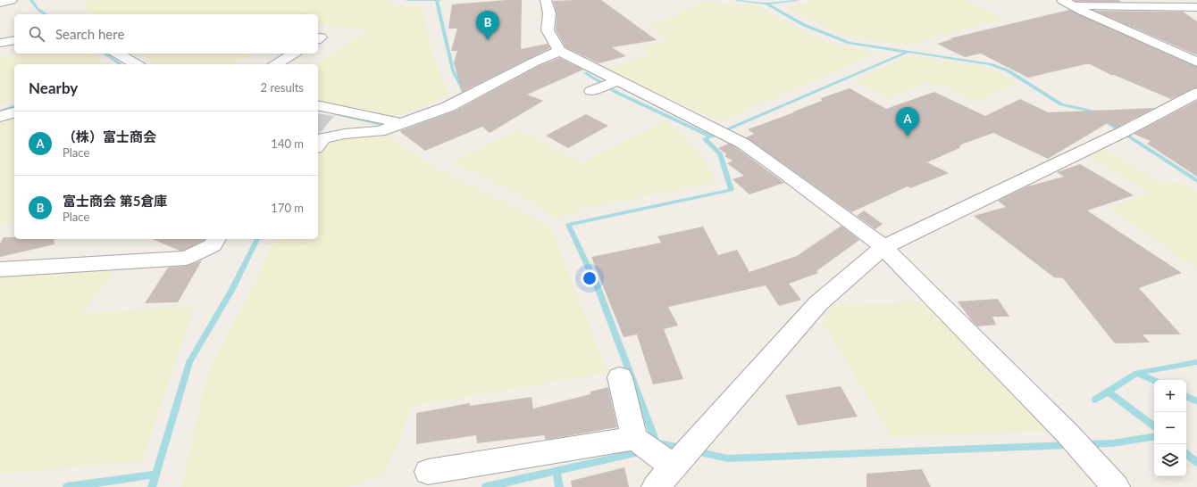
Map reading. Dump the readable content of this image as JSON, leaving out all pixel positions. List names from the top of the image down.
{
  "page": {
    "pins": ["B", "A"],
    "search": "Search here",
    "heading": ["Nearby", "2 results"],
    "list": [
      {
        "mark": "A",
        "name": "（株）富士商会",
        "note": "Place",
        "value": "140 m"
      },
      {
        "mark": "B",
        "name": "富士商会 第5倉庫",
        "note": "Place",
        "value": "170 m"
      }
    ],
    "map_buttons": ["+", "−"]
  }
}
